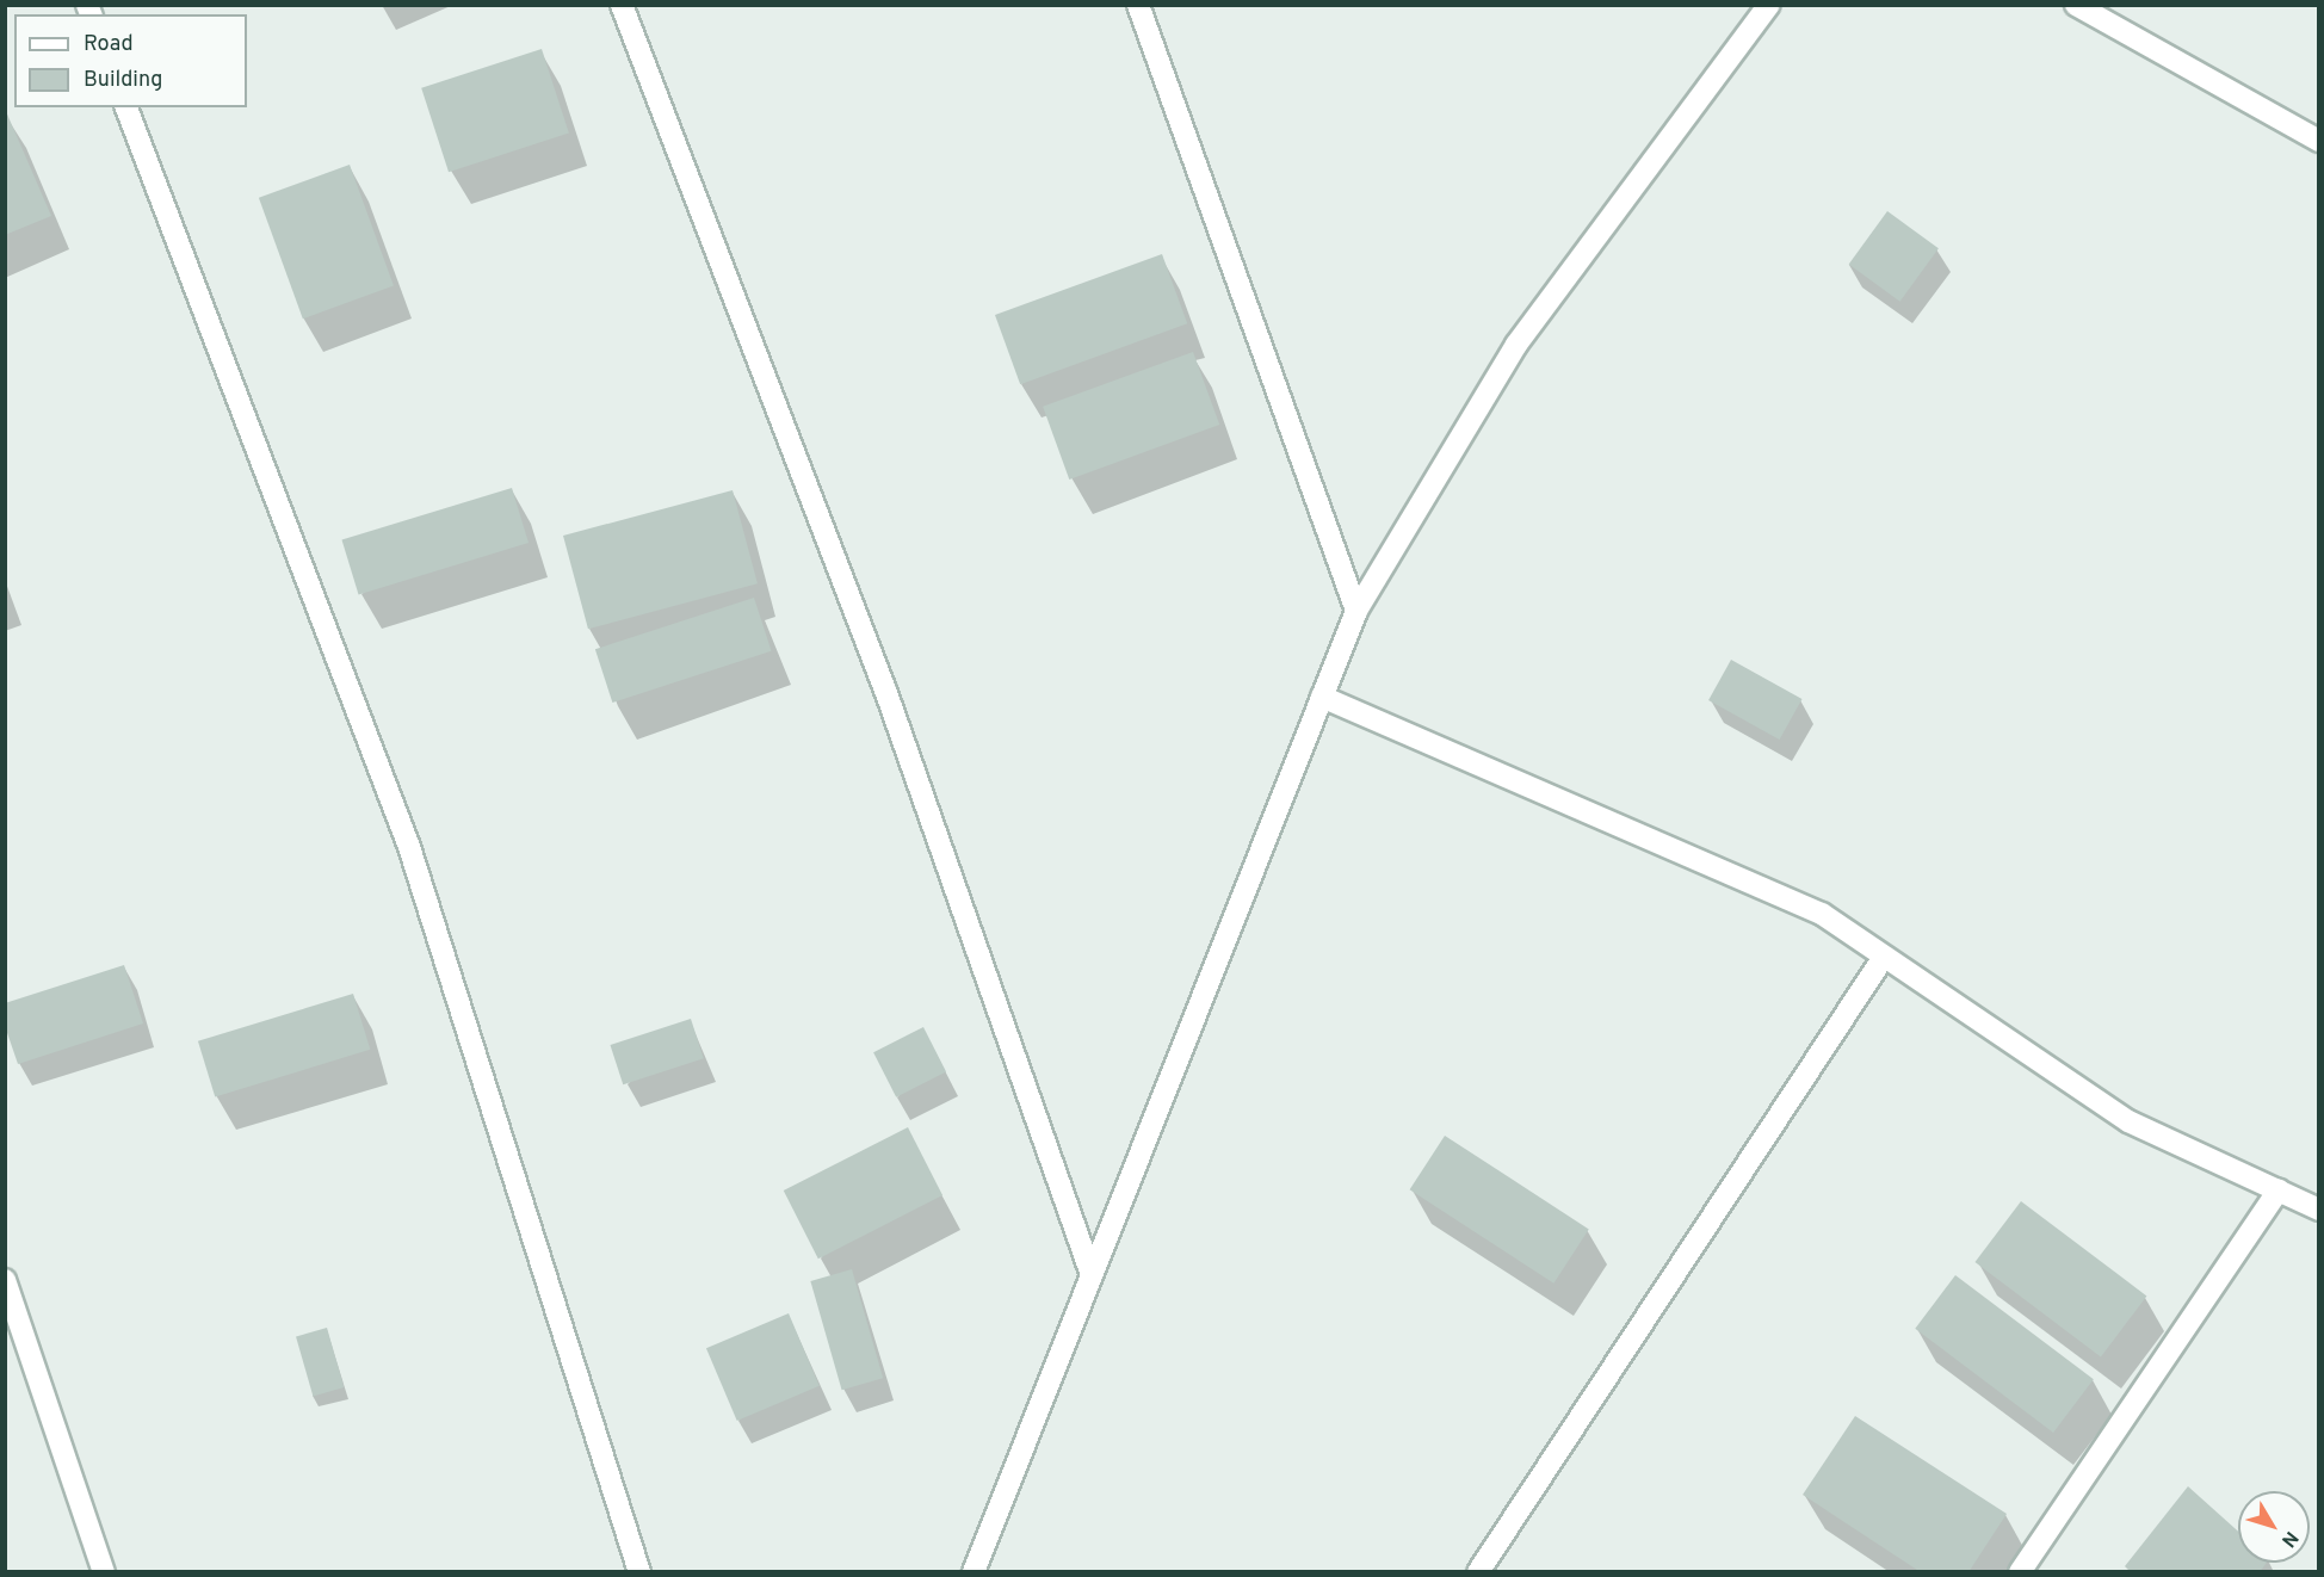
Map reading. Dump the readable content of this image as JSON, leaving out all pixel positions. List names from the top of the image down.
{
  "legend": ["Road", "Building"],
  "north": "bottom right"
}
